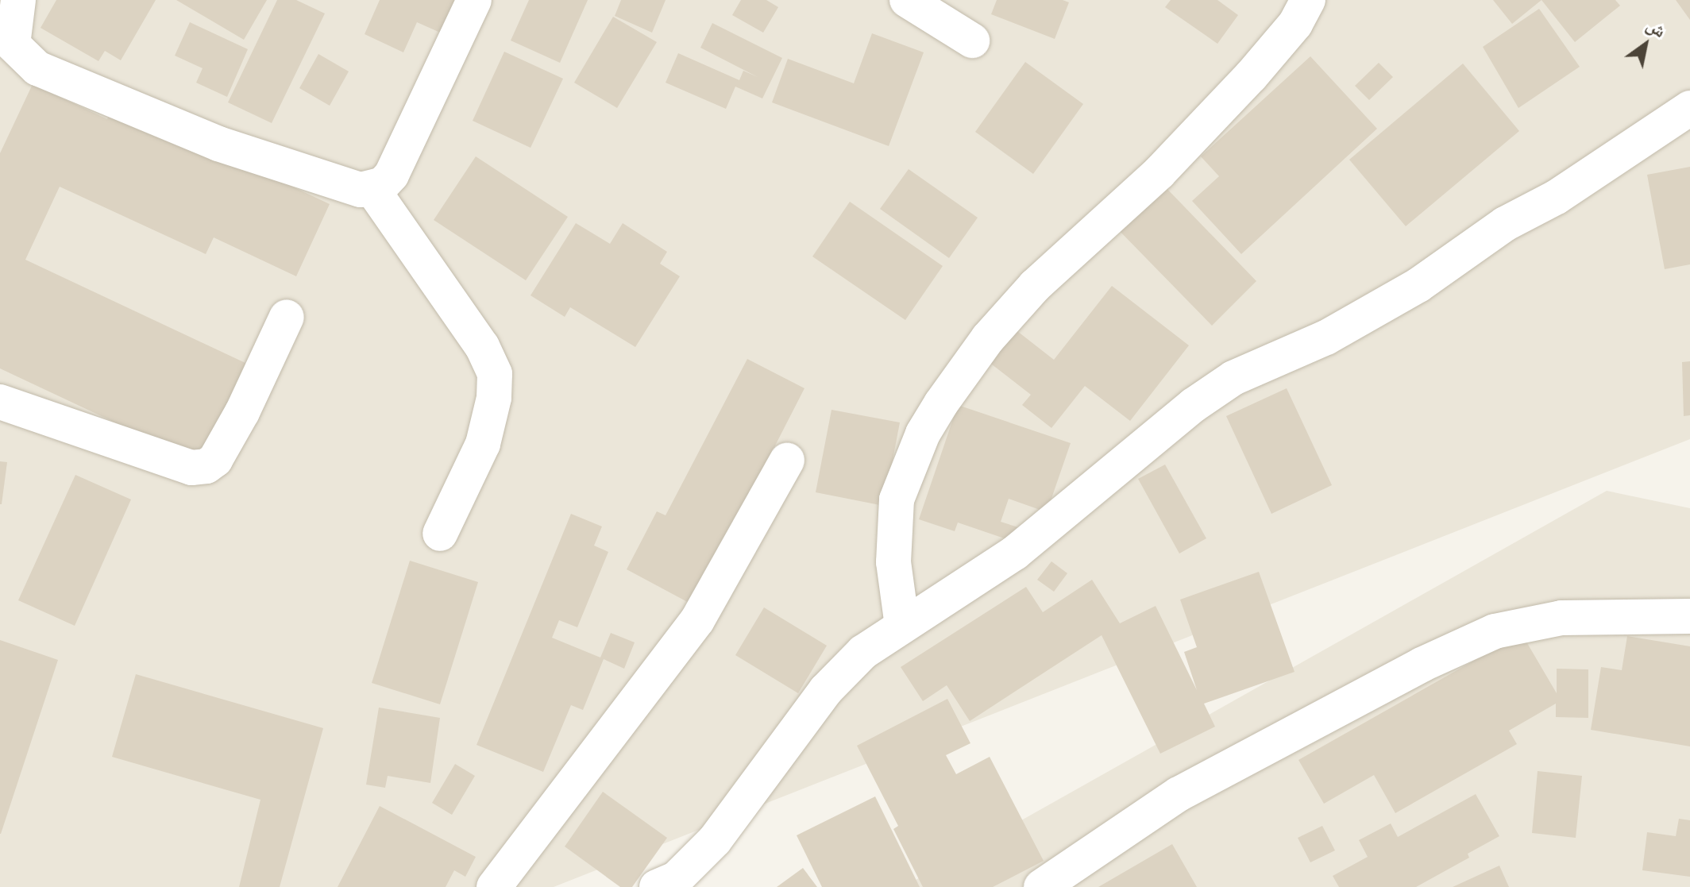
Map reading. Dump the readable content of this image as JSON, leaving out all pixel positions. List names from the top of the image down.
{
  "north": "top right"
}
